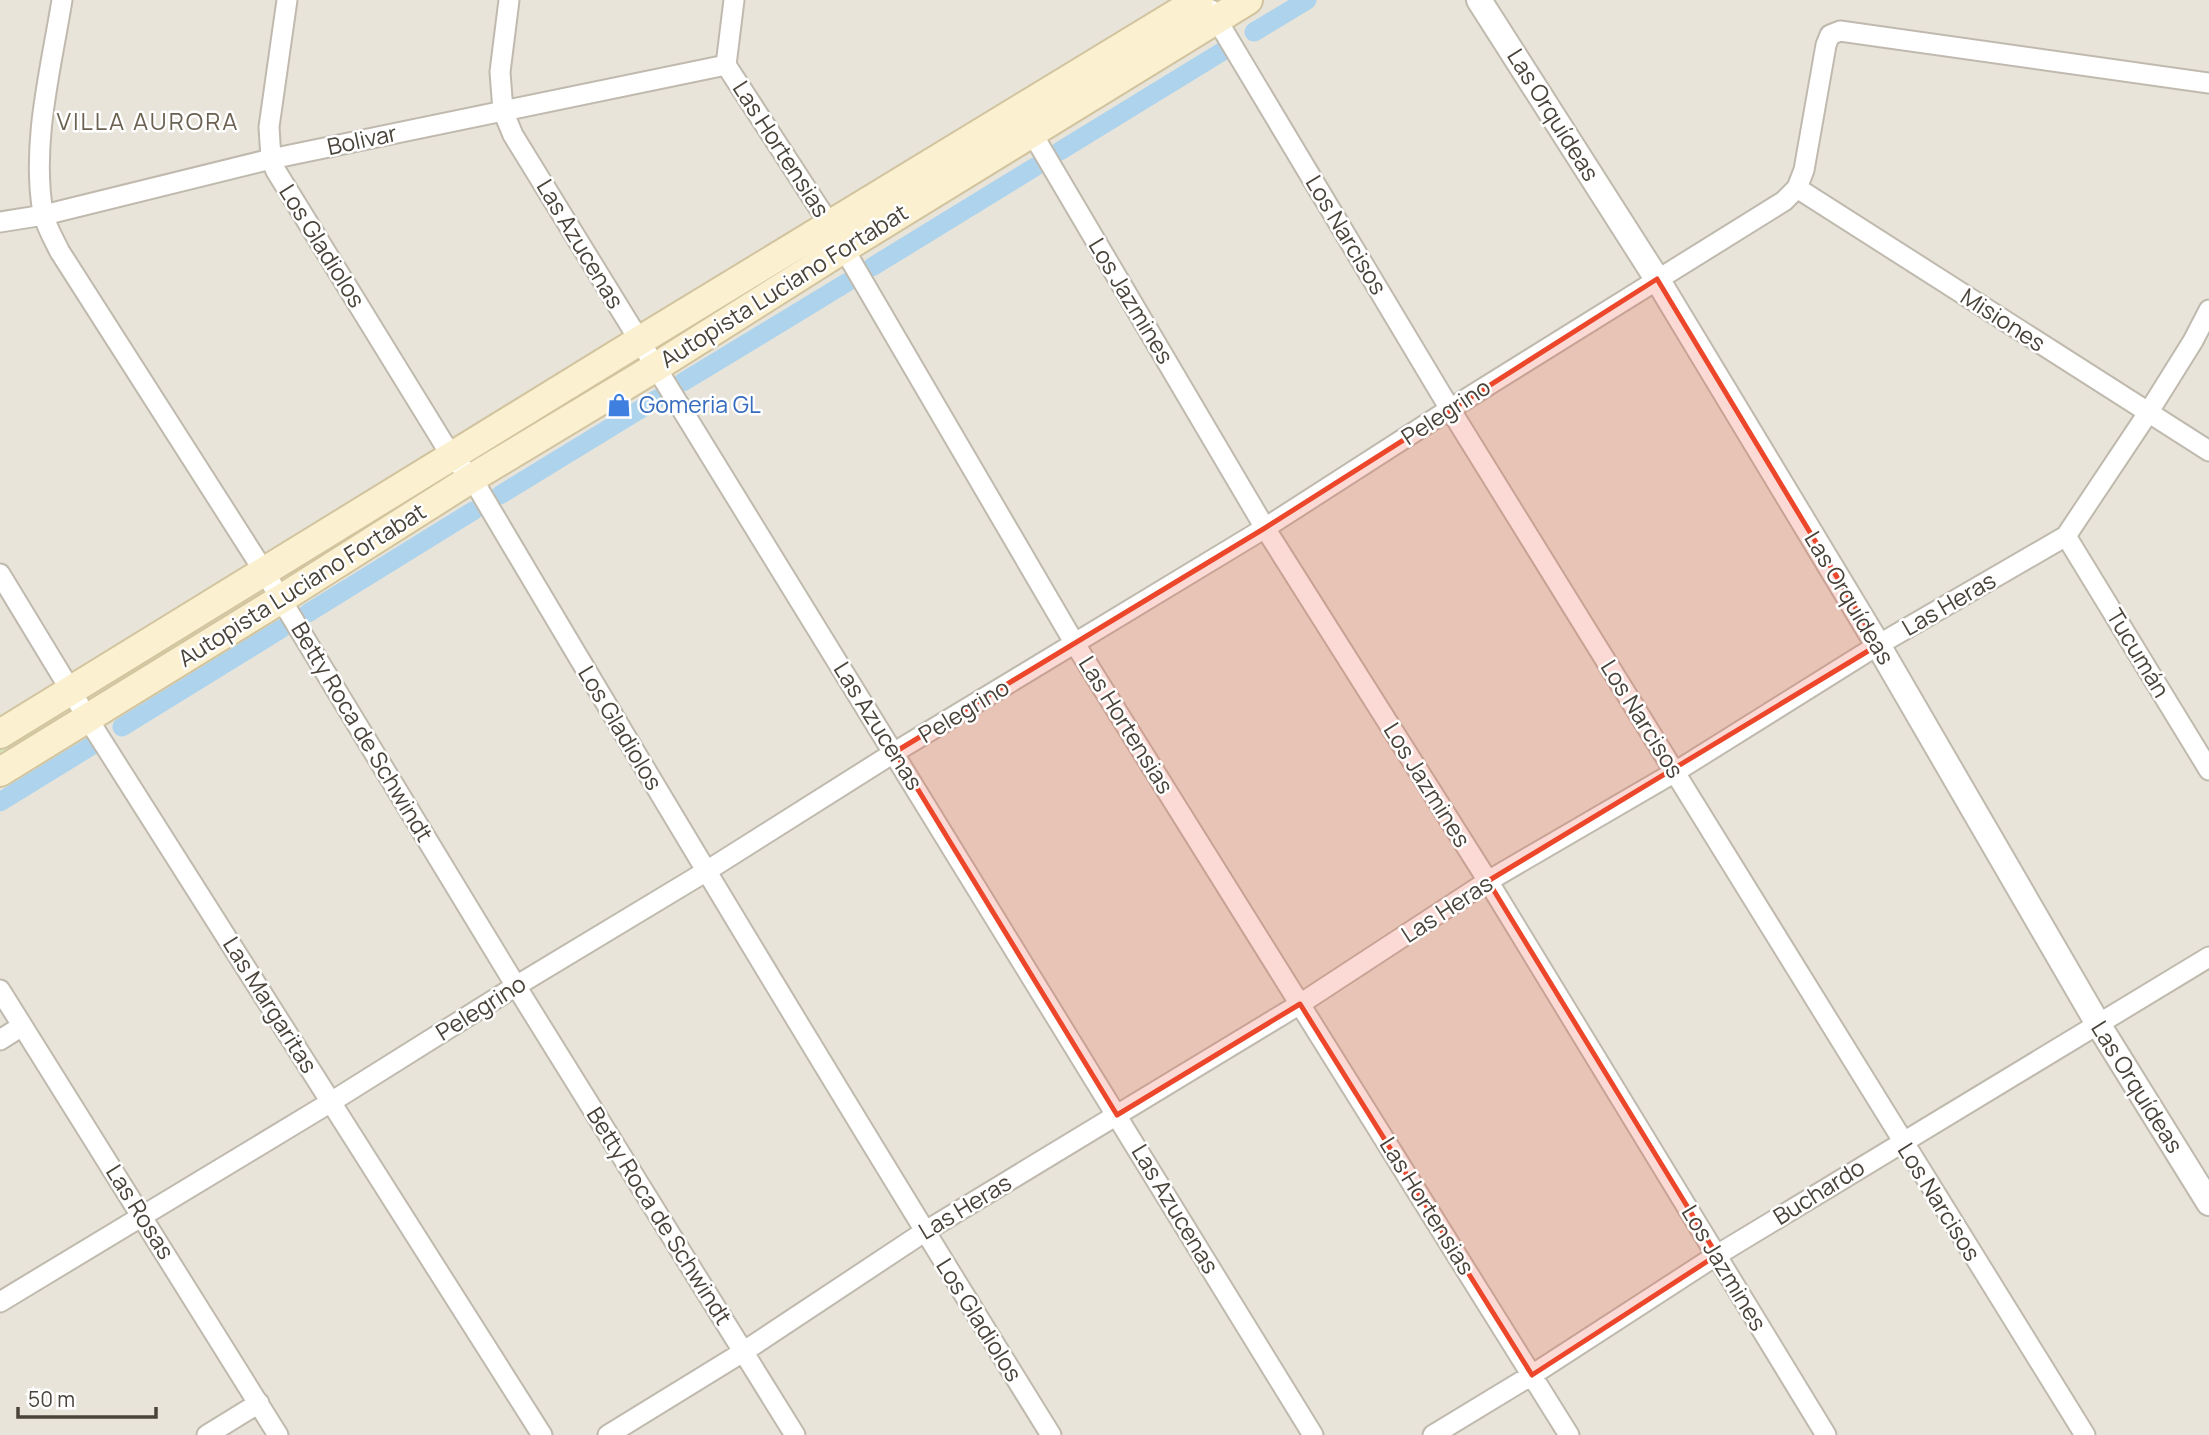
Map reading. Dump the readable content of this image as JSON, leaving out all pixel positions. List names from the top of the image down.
{
  "streets": {
    "main road": ["Autopista Luciano Fortabat"],
    "street": [
      "Las Orquídeas",
      "Bolivar",
      "Las Hortensias",
      "Los Narcisos",
      "Las Azucenas",
      "Los Gladiolos",
      "Los Jazmines",
      "Misiones",
      "Pelegrino",
      "Las Heras",
      "Tucumán",
      "Betty Roca de Schwindt",
      "Las Margaritas",
      "Buchardo",
      "Las Rosas"
    ]
  },
  "crossings": [
    ["Las Orquídeas", "Pelegrino"],
    ["Las Orquídeas", "Las Heras"],
    ["Las Orquídeas", "Buchardo"],
    ["Bolivar", "Las Hortensias"],
    ["Bolivar", "Las Azucenas"],
    ["Bolivar", "Los Gladiolos"],
    ["Bolivar", "Betty Roca de Schwindt"],
    ["Las Hortensias", "Autopista Luciano Fortabat"],
    ["Las Hortensias", "Pelegrino"],
    ["Las Hortensias", "Las Heras"],
    ["Las Hortensias", "Buchardo"],
    ["Los Narcisos", "Autopista Luciano Fortabat"],
    ["Los Narcisos", "Pelegrino"],
    ["Los Narcisos", "Las Heras"],
    ["Los Narcisos", "Buchardo"],
    ["Las Azucenas", "Autopista Luciano Fortabat"],
    ["Las Azucenas", "Pelegrino"],
    ["Las Azucenas", "Las Heras"],
    ["Los Gladiolos", "Autopista Luciano Fortabat"],
    ["Los Gladiolos", "Pelegrino"],
    ["Los Gladiolos", "Las Heras"],
    ["Autopista Luciano Fortabat", "Los Jazmines"],
    ["Autopista Luciano Fortabat", "Betty Roca de Schwindt"],
    ["Autopista Luciano Fortabat", "Las Margaritas"],
    ["Los Jazmines", "Pelegrino"],
    ["Los Jazmines", "Las Heras"],
    ["Los Jazmines", "Buchardo"],
    ["Misiones", "Pelegrino"],
    ["Misiones", "Las Heras"],
    ["Pelegrino", "Betty Roca de Schwindt"],
    ["Pelegrino", "Las Margaritas"],
    ["Pelegrino", "Las Rosas"],
    ["Las Heras", "Tucumán"],
    ["Las Heras", "Betty Roca de Schwindt"]
  ],
  "districts": ["VILLA AURORA"],
  "places": {
    "shop": ["Gomeria GL"]
  },
  "scale_bar": "50 m"
}
